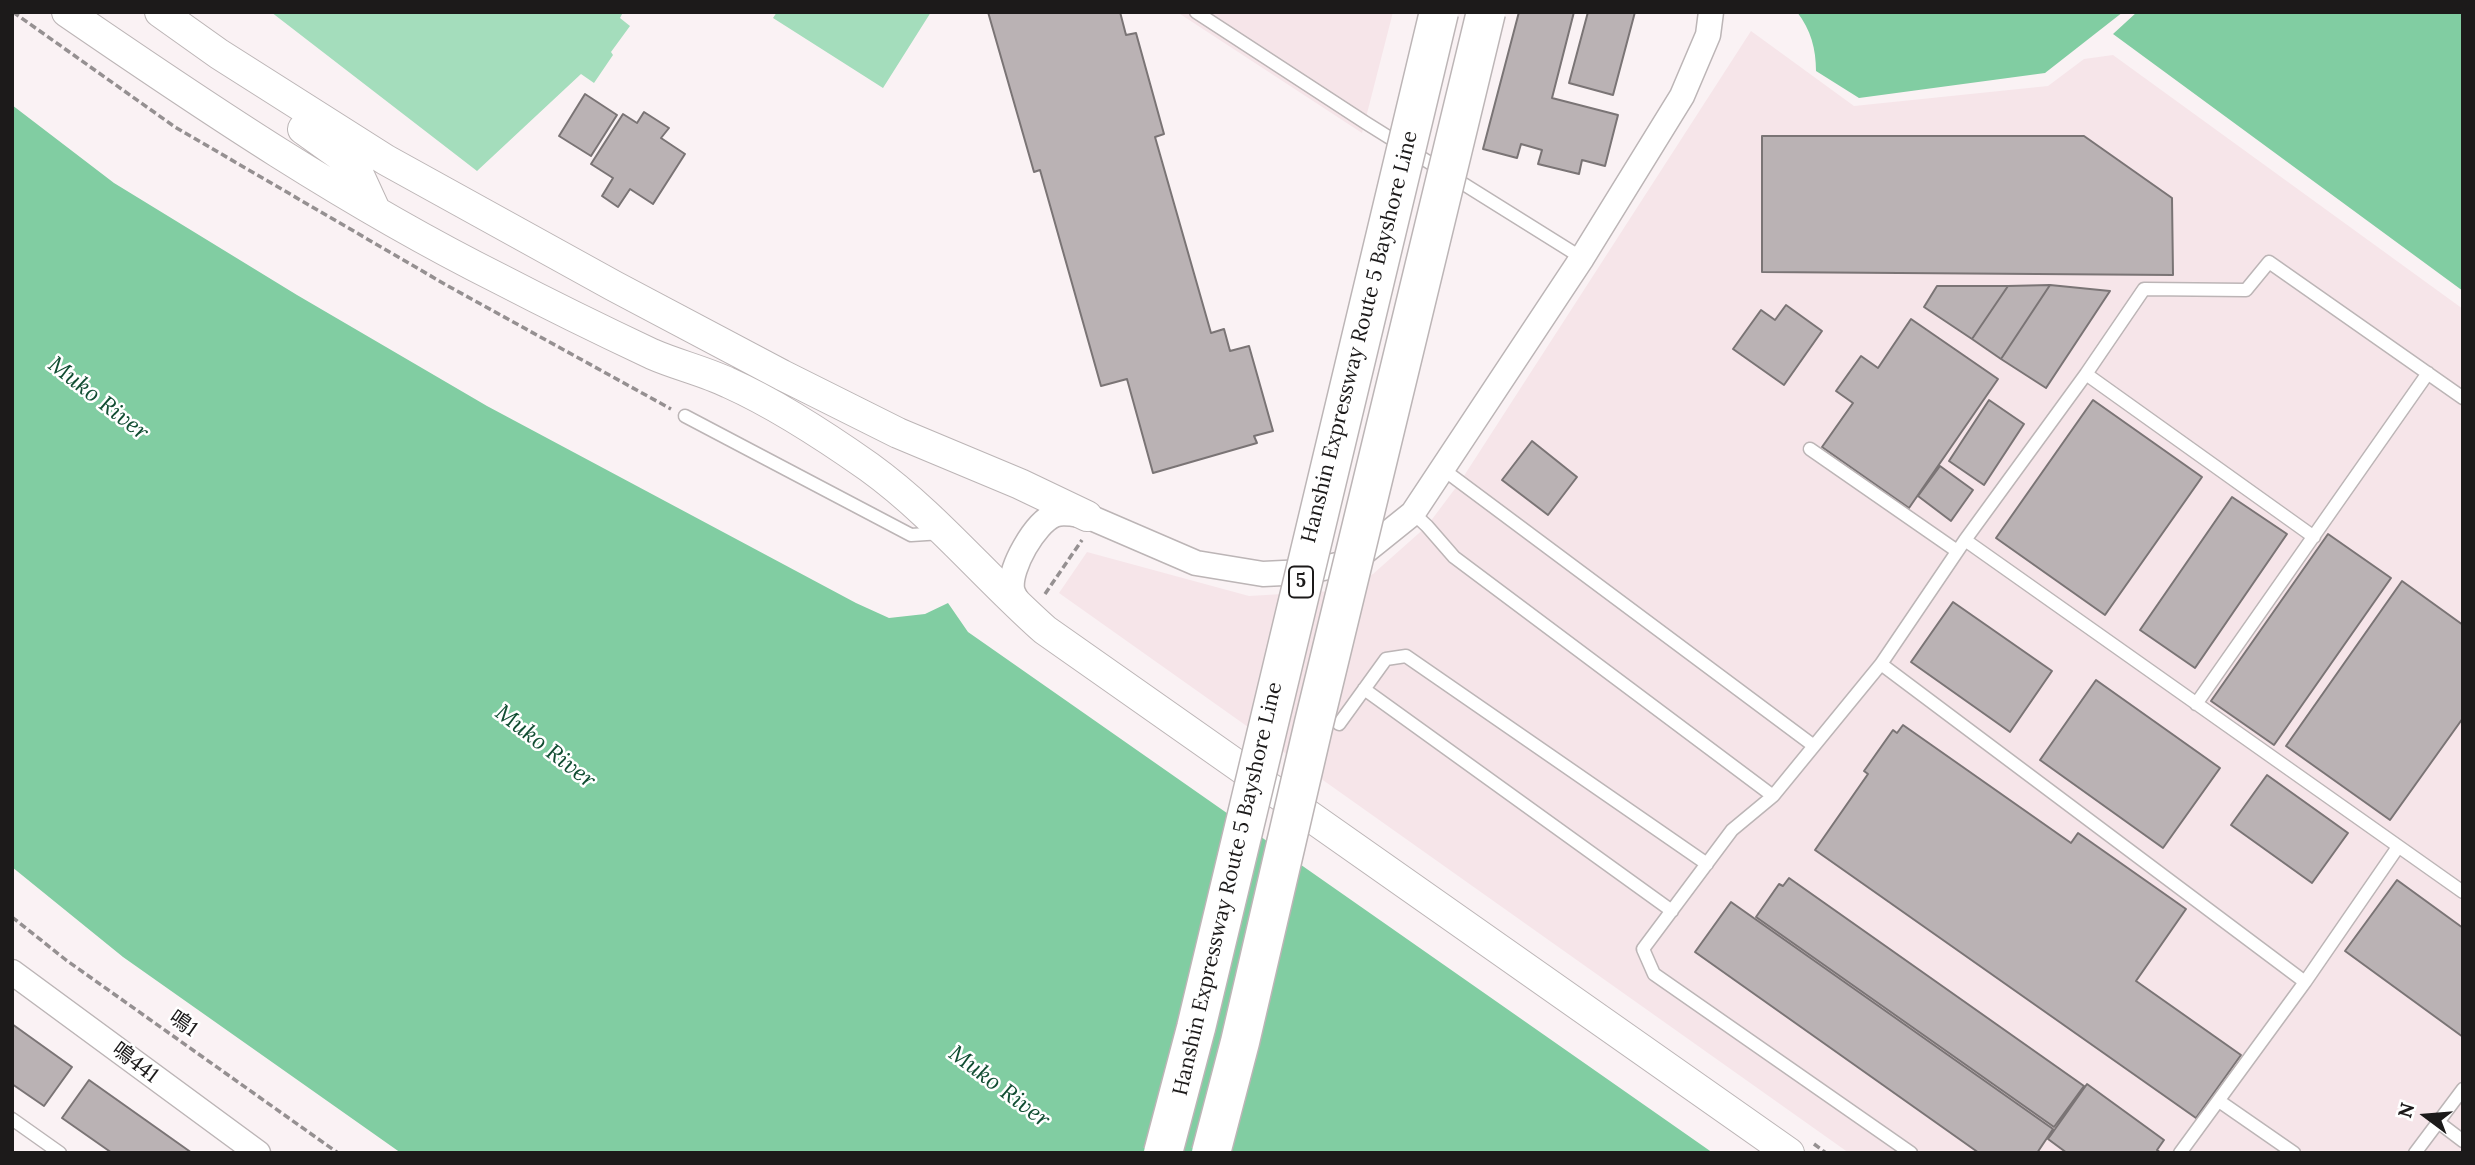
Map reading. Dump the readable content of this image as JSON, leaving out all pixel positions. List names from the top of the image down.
{
  "streets": {
    "highway": ["Hanshin Expressway Route 5 Bayshore Line", "5"],
    "street": ["鳴441"],
    "path": ["鳴1"]
  },
  "water": ["Muko River"],
  "north": "left"
}
